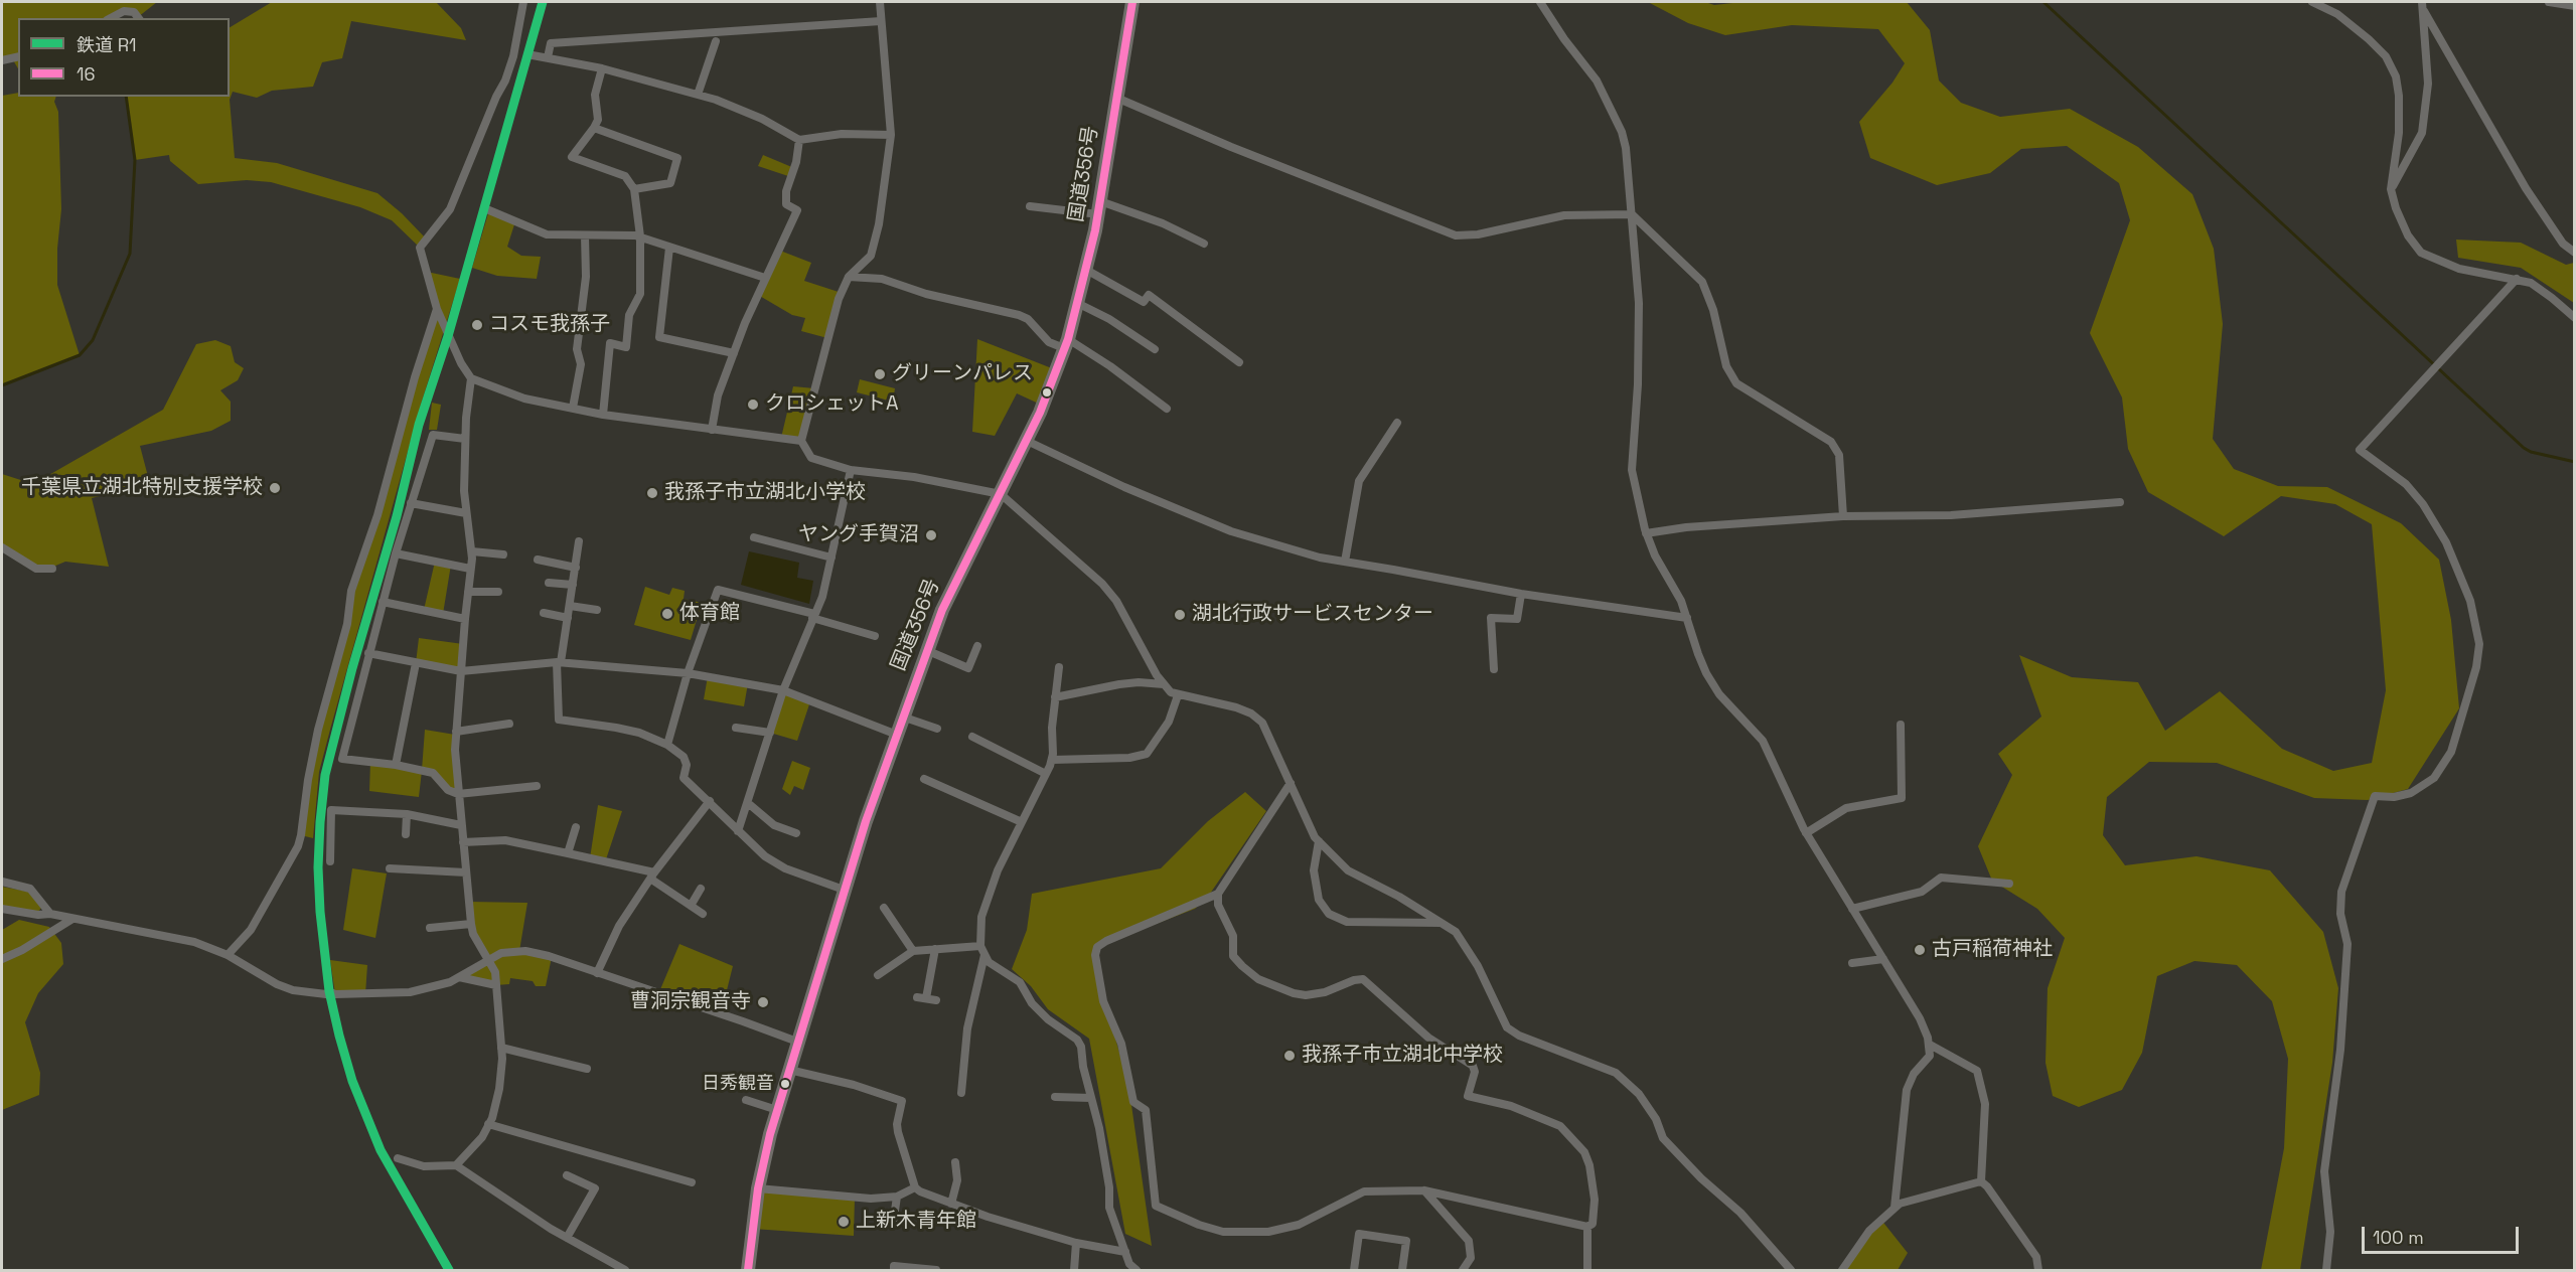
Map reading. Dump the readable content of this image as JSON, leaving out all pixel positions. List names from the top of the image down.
{
  "streets": {
    "highway": ["国道356号"]
  },
  "places": [
    "コスモ我孫子",
    "グリーンパレス",
    "クロシェットA",
    "千葉県立湖北特別支援学校",
    "我孫子市立湖北小学校",
    "ヤング手賀沼",
    "体育館",
    "湖北行政サービスセンター",
    "古戸稲荷神社",
    "曹洞宗観音寺",
    "我孫子市立湖北中学校",
    "日秀観音",
    "上新木青年館"
  ],
  "lines": ["rail line R1", "transit line 16"],
  "legend": ["鉄道 R1", "16"],
  "scale_bar": "100 m"
}
